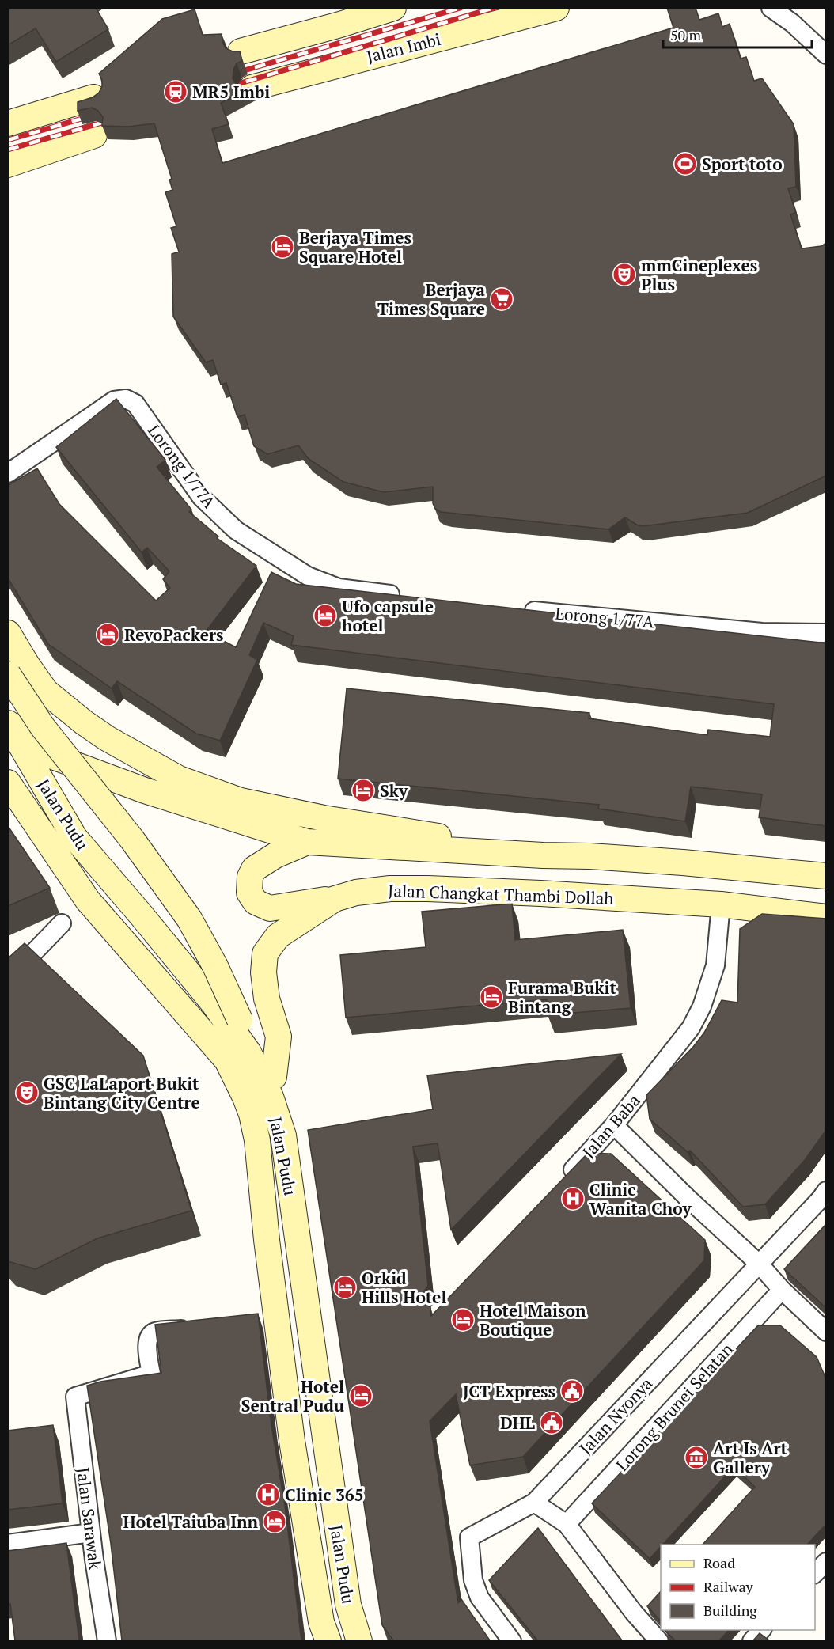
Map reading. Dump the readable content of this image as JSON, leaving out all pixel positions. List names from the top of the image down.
{
  "streets": {
    "main road": ["Jalan Imbi", "Jalan Pudu", "Jalan Changkat Thambi Dollah"],
    "street": [
      "Lorong 1/77A",
      "Jalan Baba",
      "Lorong Brunei Selatan",
      "Jalan Nyonya",
      "Jalan Sarawak"
    ]
  },
  "crossings": [
    ["Jalan Changkat Thambi Dollah", "Jalan Baba"]
  ],
  "places": {
    "station": ["MR5 Imbi"],
    "sports": ["Sport toto"],
    "hotel": [
      "Berjaya Times Square Hotel",
      "Ufo capsule hotel",
      "RevoPackers",
      "Sky",
      "Furama Bukit Bintang",
      "Orkid Hills Hotel",
      "Hotel Maison Boutique",
      "Hotel Sentral Pudu",
      "Hotel Taiuba Inn"
    ],
    "theatre": ["mmCineplexes Plus", "GSC LaLaport Bukit Bintang City Centre"],
    "supermarket": ["Berjaya Times Square"],
    "hospital": ["Clinic Wanita Choy", "Clinic 365"],
    "public building": ["JCT Express", "DHL"],
    "museum": ["Art Is Art Gallery"]
  },
  "legend": ["Road", "Railway", "Building"],
  "scale_bar": "50 m"
}
